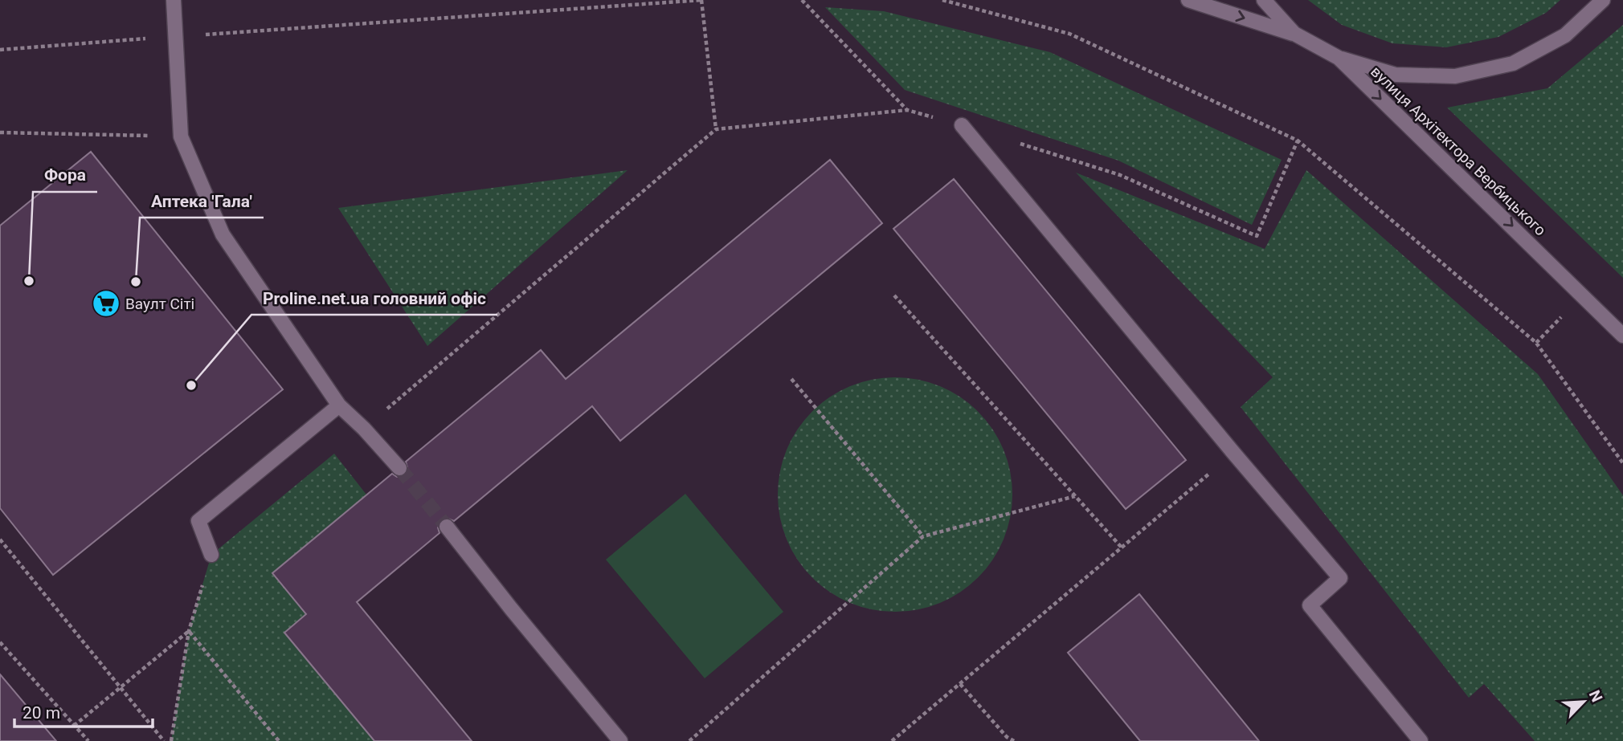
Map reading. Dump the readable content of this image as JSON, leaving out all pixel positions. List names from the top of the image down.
{
  "streets": {
    "street": ["вулиця Архітектора Вербицького"]
  },
  "one_way": ["вулиця Архітектора Вербицького"],
  "places": {
    "other": ["Фора", "Аптека 'Гала'", "Proline.net.ua головний офіс"],
    "supermarket": ["Ваулт Сіті"]
  },
  "scale_bar": "20 m",
  "north": "top right"
}
